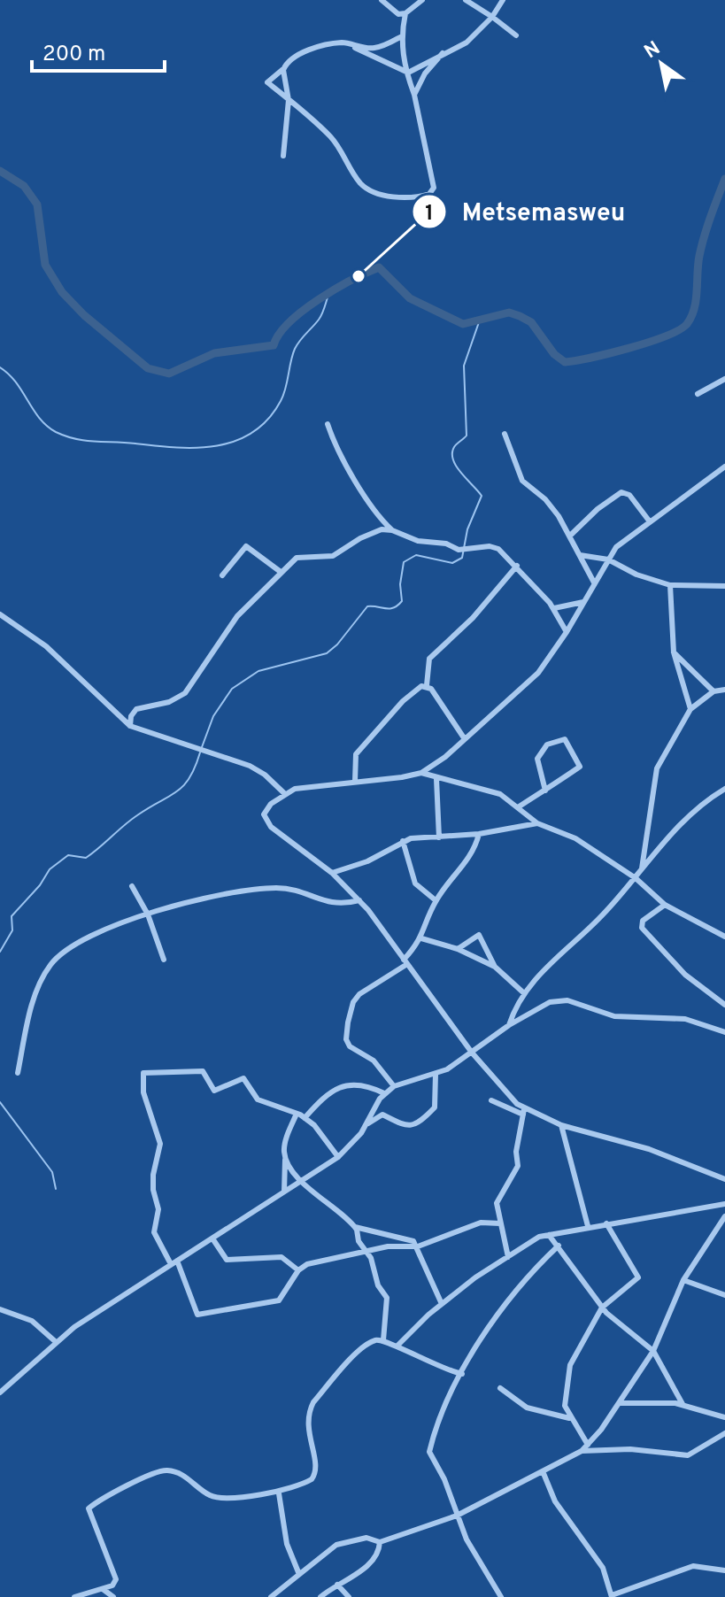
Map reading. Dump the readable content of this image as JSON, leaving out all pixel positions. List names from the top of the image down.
{
  "places": ["Metsemasweu"],
  "scale_bar": "200 m",
  "north": "top left"
}
